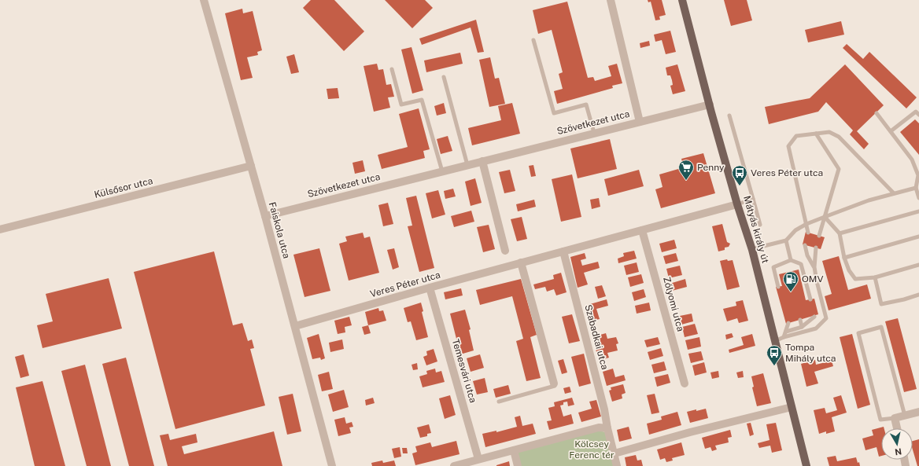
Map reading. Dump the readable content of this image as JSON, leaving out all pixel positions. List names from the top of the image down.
{
  "streets": {
    "main road": ["Mátyás király út"],
    "street": [
      "Szövetkezet utca",
      "Külsősor utca",
      "Faiskola utca",
      "Veres Péter utca",
      "Zólyomi utca",
      "Szabadkai utca",
      "Temesvári utca"
    ]
  },
  "crossings": [
    ["Szövetkezet utca", "Mátyás király út"],
    ["Szövetkezet utca", "Faiskola utca"],
    ["Külsősor utca", "Faiskola utca"],
    ["Mátyás király út", "Veres Péter utca"],
    ["Faiskola utca", "Veres Péter utca"],
    ["Veres Péter utca", "Zólyomi utca"],
    ["Veres Péter utca", "Szabadkai utca"],
    ["Veres Péter utca", "Temesvári utca"]
  ],
  "parks": ["Kölcsey Ferenc tér"],
  "places": {
    "supermarket": ["Penny"],
    "bus stop": ["Veres Péter utca", "Tompa Mihály utca"],
    "fuel station": ["OMV"]
  },
  "north": "bottom"
}
